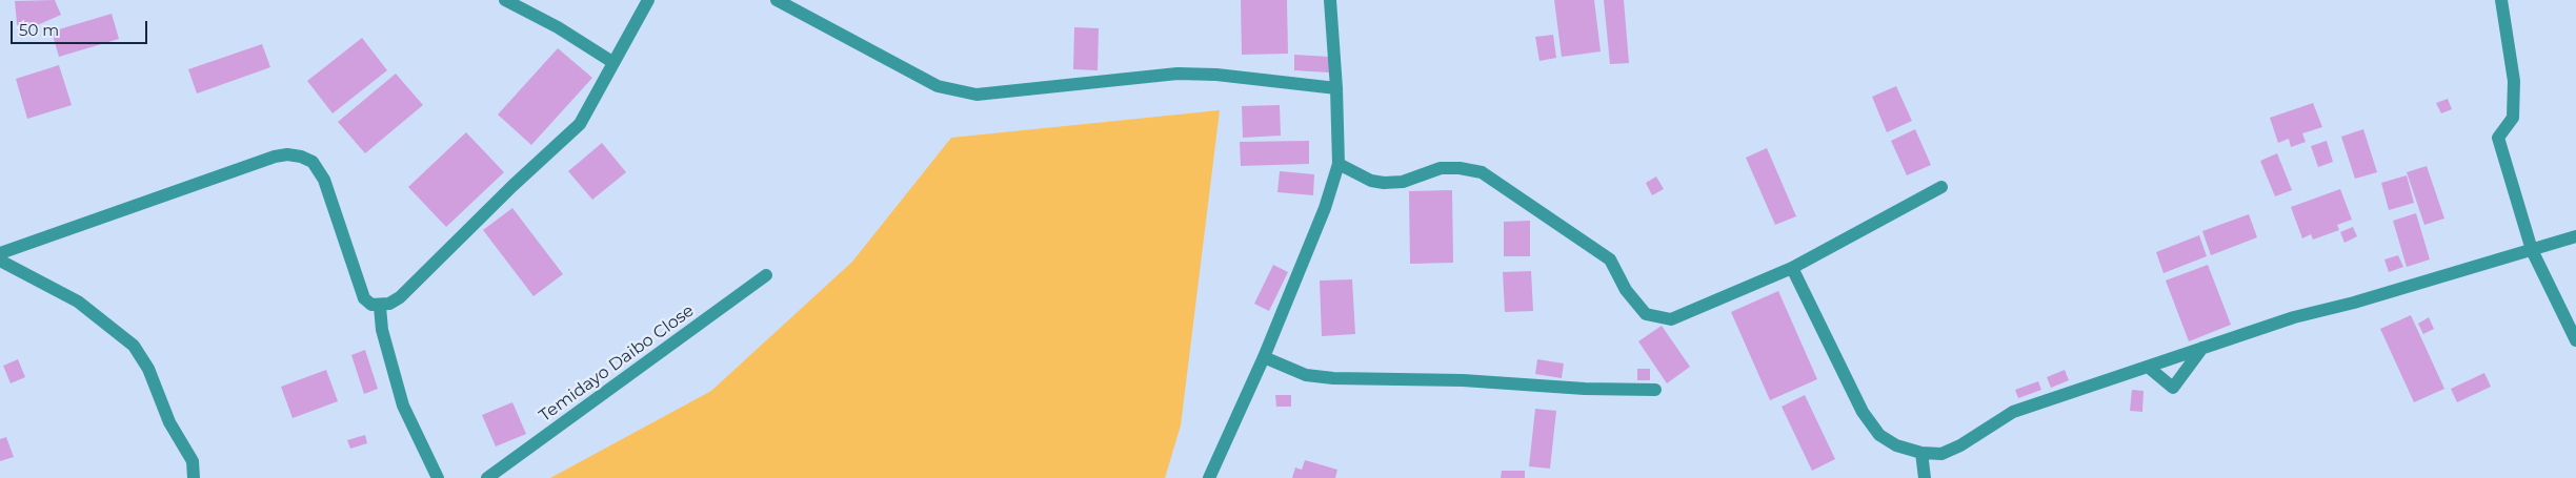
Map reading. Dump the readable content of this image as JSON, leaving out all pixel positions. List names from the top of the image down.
{
  "streets": {
    "street": ["Temidayo Daibo Close"]
  },
  "scale_bar": "50 m"
}
